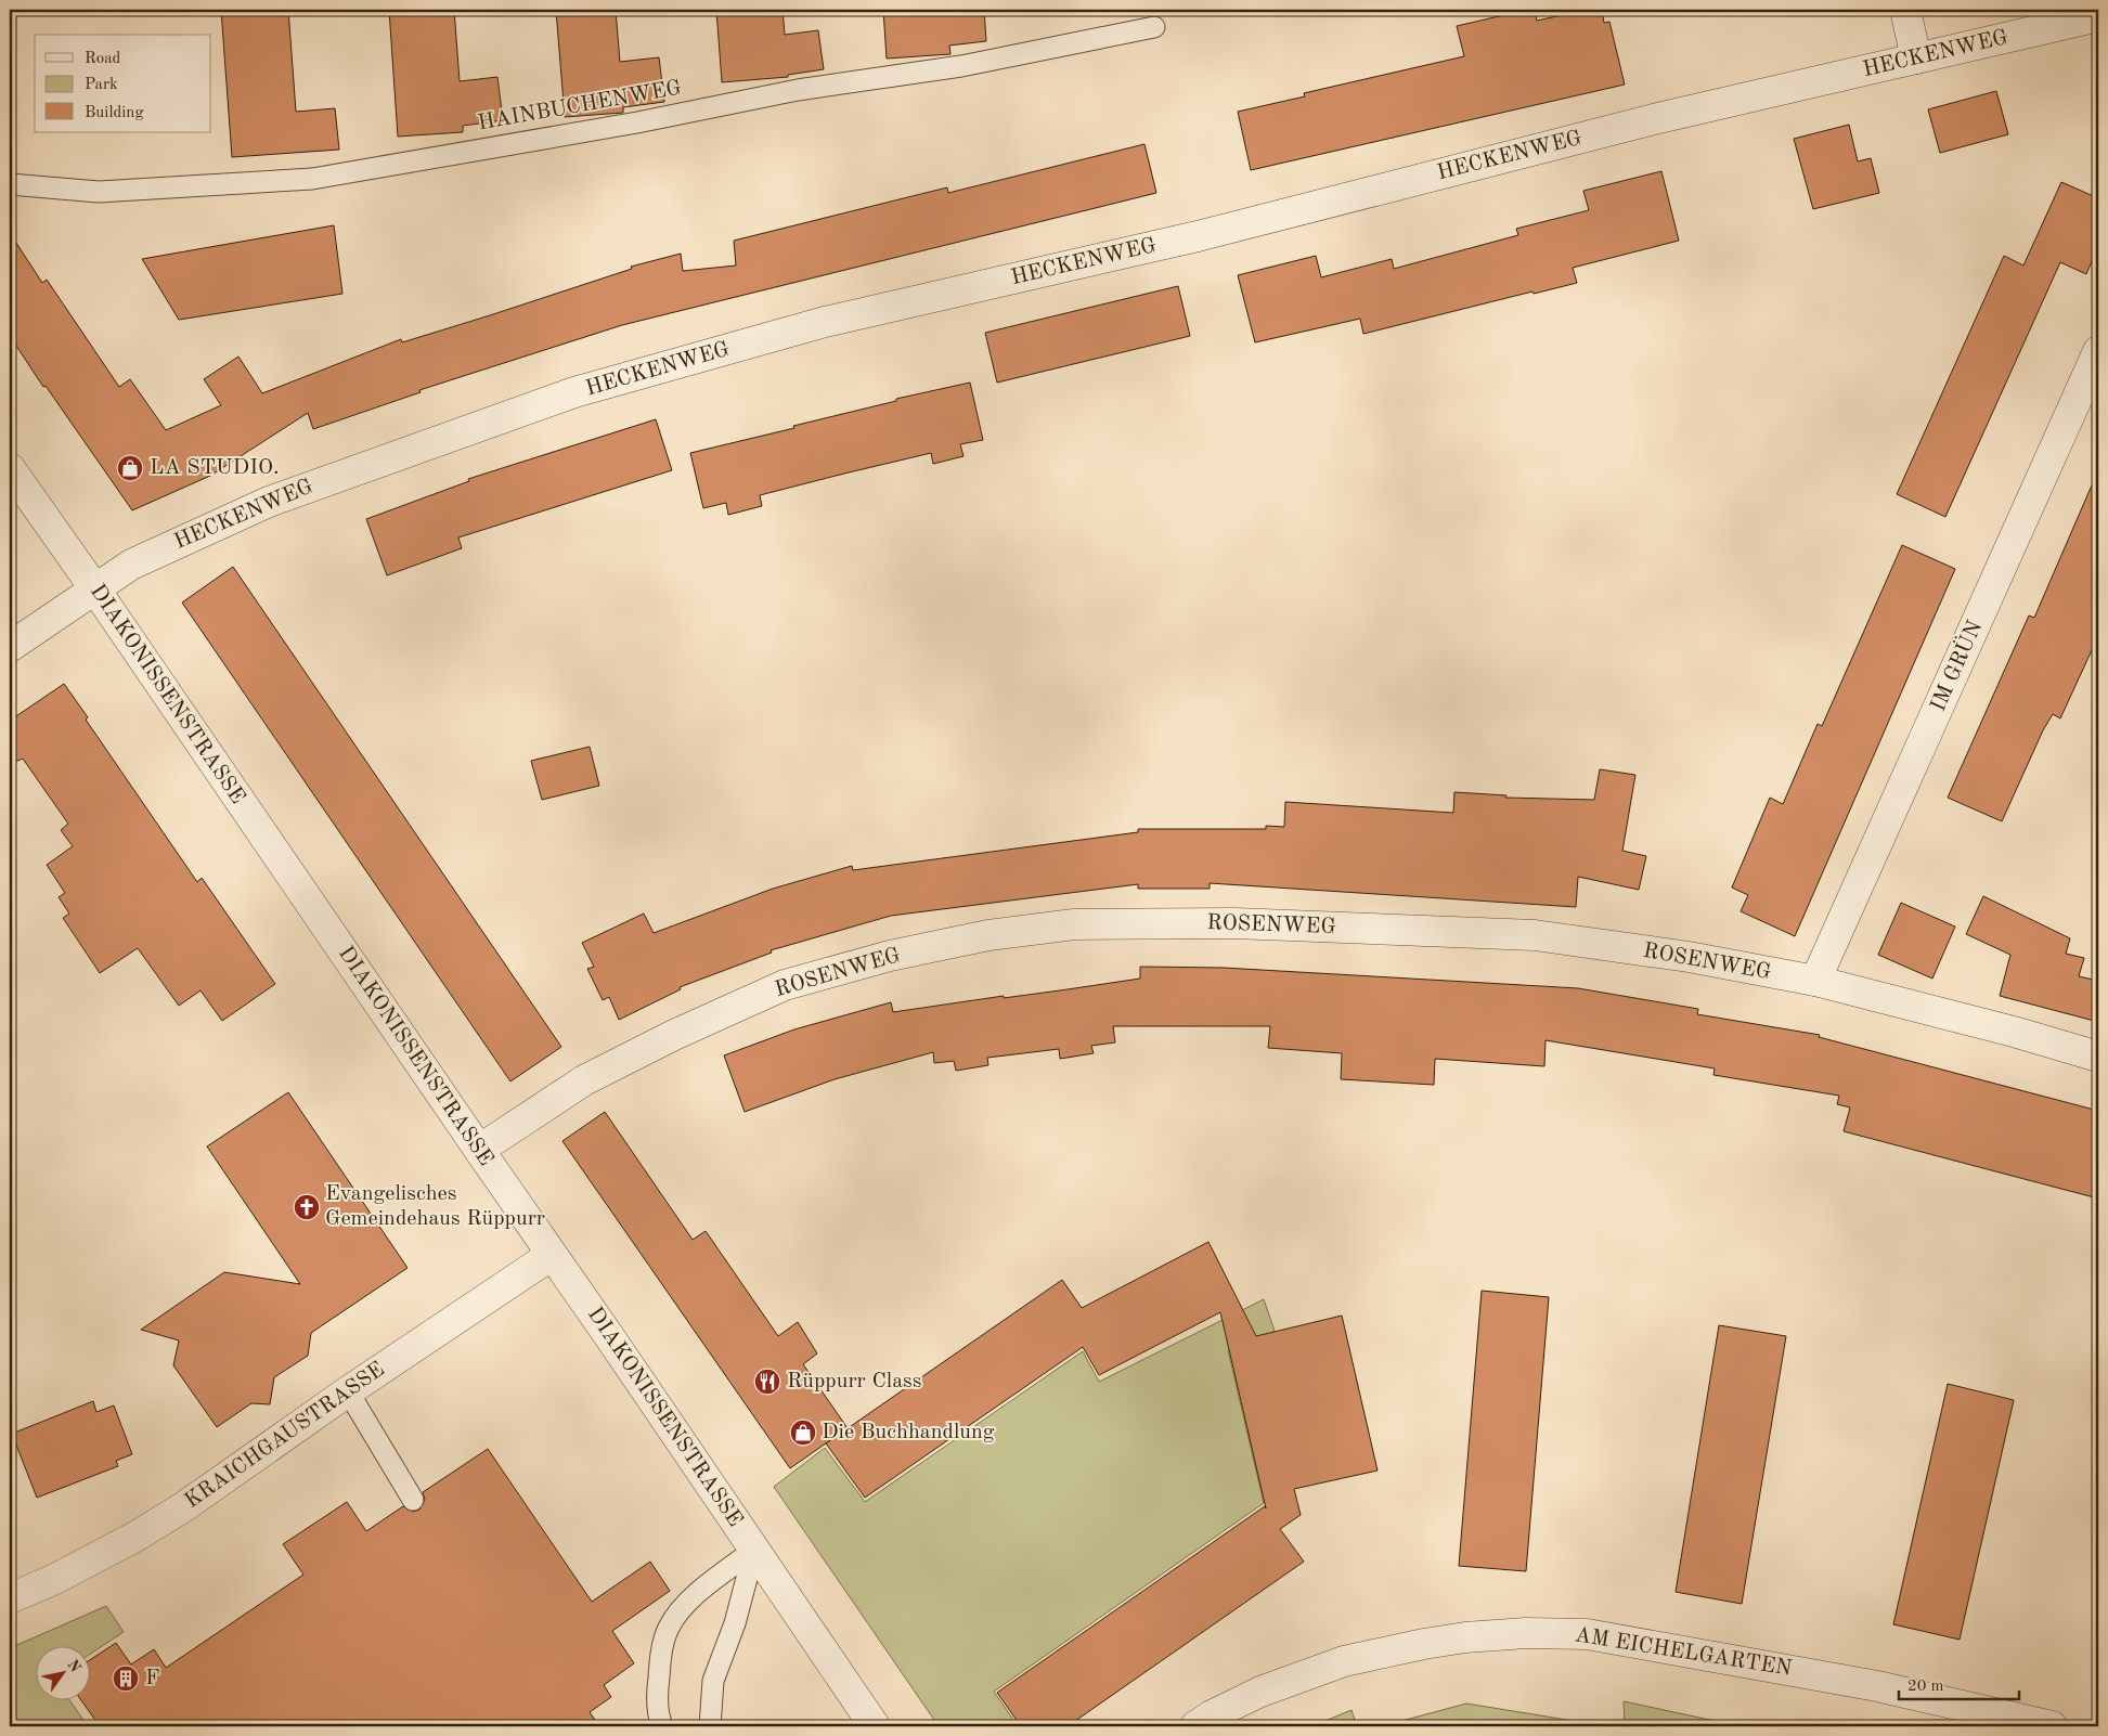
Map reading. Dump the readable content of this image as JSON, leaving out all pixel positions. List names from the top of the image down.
{
  "streets": {
    "street": [
      "HECKENWEG",
      "IM GRÜN",
      "DIAKONISSENSTRASSE",
      "ROSENWEG",
      "KRAICHGAUSTRASSE",
      "AM EICHELGARTEN"
    ],
    "lane": ["HAINBUCHENWEG"]
  },
  "crossings": [
    ["HECKENWEG", "DIAKONISSENSTRASSE"],
    ["IM GRÜN", "ROSENWEG"],
    ["DIAKONISSENSTRASSE", "ROSENWEG"],
    ["DIAKONISSENSTRASSE", "KRAICHGAUSTRASSE"]
  ],
  "places": {
    "shop": ["LA STUDIO.", "Die Buchhandlung"],
    "church": ["Evangelisches Gemeindehaus Rüppurr"],
    "restaurant": ["Rüppurr Class"],
    "building": ["F"]
  },
  "legend": ["Road", "Park", "Building"],
  "scale_bar": "20 m",
  "north": "top right"
}
